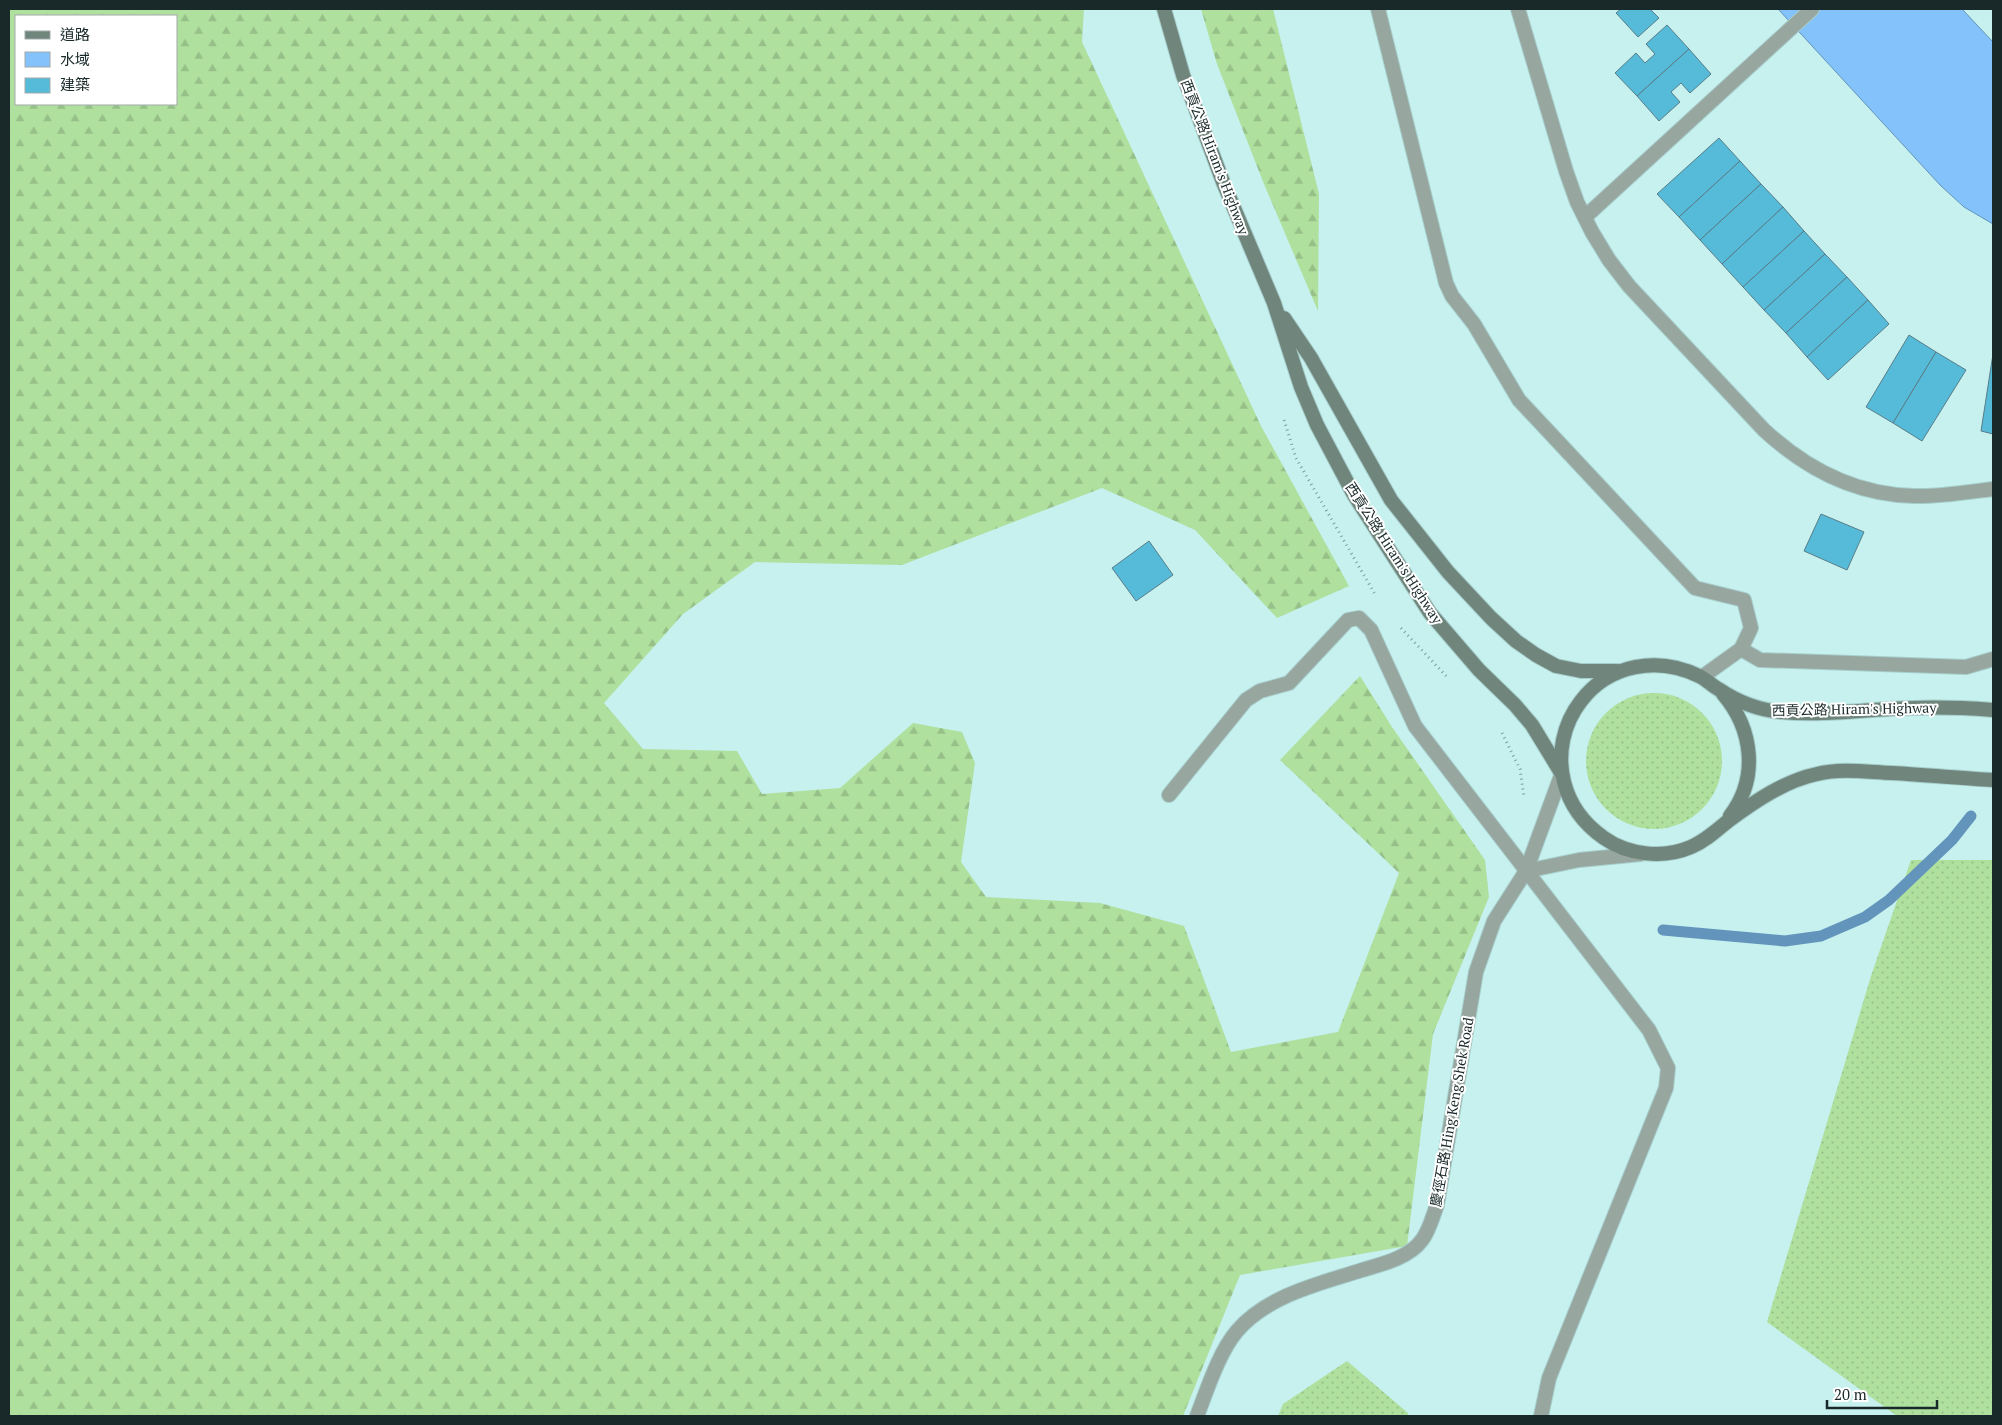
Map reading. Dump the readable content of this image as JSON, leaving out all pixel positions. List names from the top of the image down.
{
  "streets": {
    "main road": ["西貢公路 Hiram's Highway"],
    "street": ["慶徑石路 Hing Keng Shek Road"]
  },
  "crossings": [
    ["西貢公路 Hiram's Highway", "慶徑石路 Hing Keng Shek Road"]
  ],
  "legend": ["道路", "水域", "建築"],
  "scale_bar": "20 m"
}
